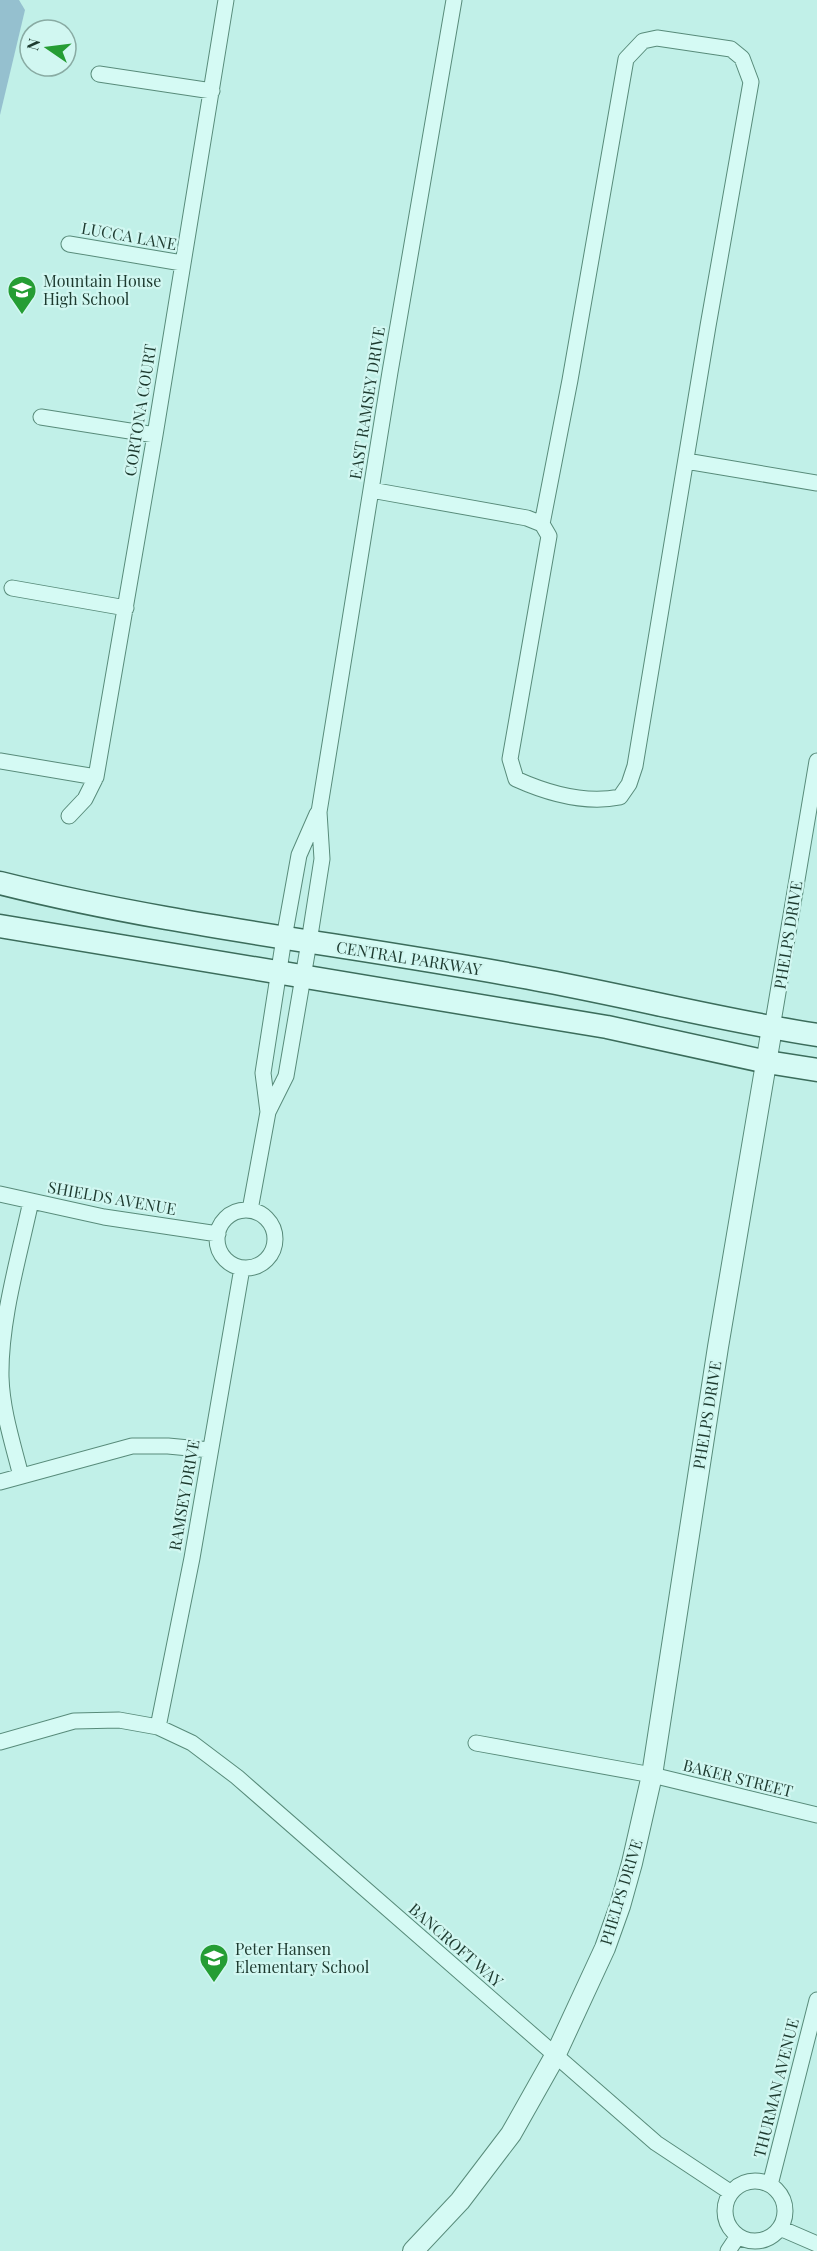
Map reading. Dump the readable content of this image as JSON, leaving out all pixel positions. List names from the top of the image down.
{
  "streets": {
    "main road": ["CENTRAL PARKWAY"],
    "street": [
      "LUCCA LANE",
      "EAST RAMSEY DRIVE",
      "CORTONA COURT",
      "PHELPS DRIVE",
      "SHIELDS AVENUE",
      "RAMSEY DRIVE",
      "BAKER STREET",
      "BANCROFT WAY",
      "THURMAN AVENUE"
    ]
  },
  "crossings": [
    ["LUCCA LANE", "CORTONA COURT"],
    ["EAST RAMSEY DRIVE", "CENTRAL PARKWAY"],
    ["PHELPS DRIVE", "CENTRAL PARKWAY"],
    ["PHELPS DRIVE", "BAKER STREET"],
    ["PHELPS DRIVE", "BANCROFT WAY"],
    ["SHIELDS AVENUE", "RAMSEY DRIVE"],
    ["RAMSEY DRIVE", "BANCROFT WAY"],
    ["BANCROFT WAY", "THURMAN AVENUE"]
  ],
  "places": {
    "school or university": ["Mountain House High School", "Peter Hansen Elementary School"]
  },
  "north": "left"
}
